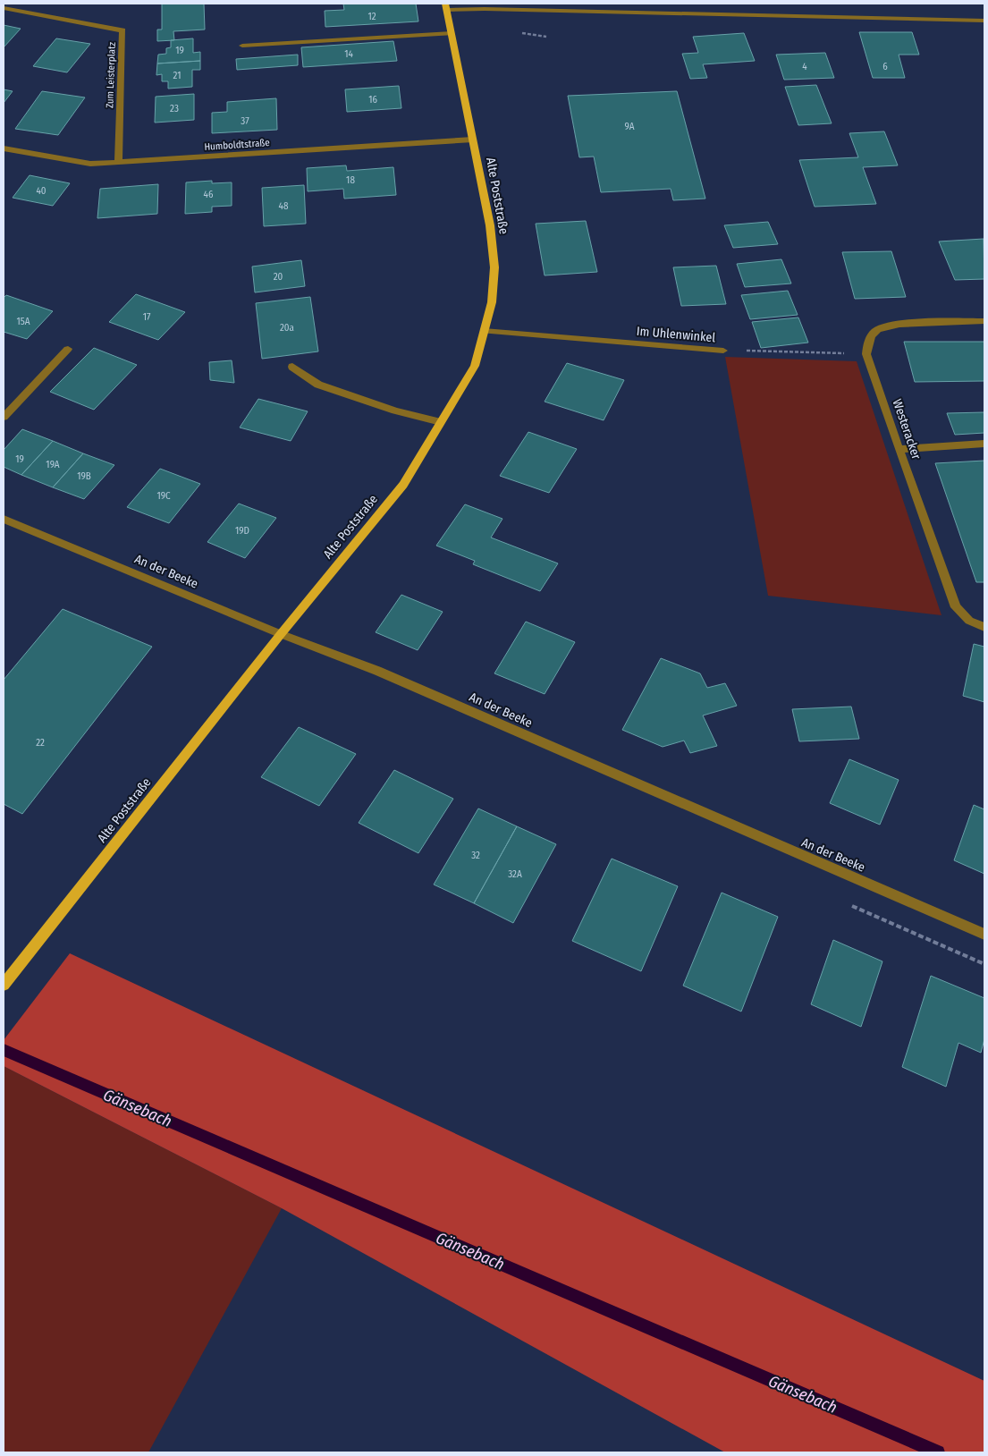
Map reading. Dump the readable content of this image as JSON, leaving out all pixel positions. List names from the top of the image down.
{
  "streets": {
    "main road": ["Alte Poststraße"],
    "street": [
      "Zum Leisterplatz",
      "Humboldtstraße",
      "Im Uhlenwinkel",
      "Westeracker",
      "An der Beeke"
    ]
  },
  "crossings": [
    ["Zum Leisterplatz", "Humboldtstraße"],
    ["Humboldtstraße", "Alte Poststraße"],
    ["Alte Poststraße", "Im Uhlenwinkel"],
    ["Alte Poststraße", "An der Beeke"],
    ["Im Uhlenwinkel", "Westeracker"]
  ],
  "water": ["Gänsebach"],
  "house_numbers": [
    "12",
    "19",
    "14",
    "4",
    "6",
    "21",
    "16",
    "23",
    "37",
    "9A",
    "18",
    "40",
    "46",
    "48",
    "20",
    "17",
    "15A",
    "20a",
    "19",
    "19A",
    "19B",
    "19C",
    "19D",
    "22",
    "32",
    "32A"
  ]
}
